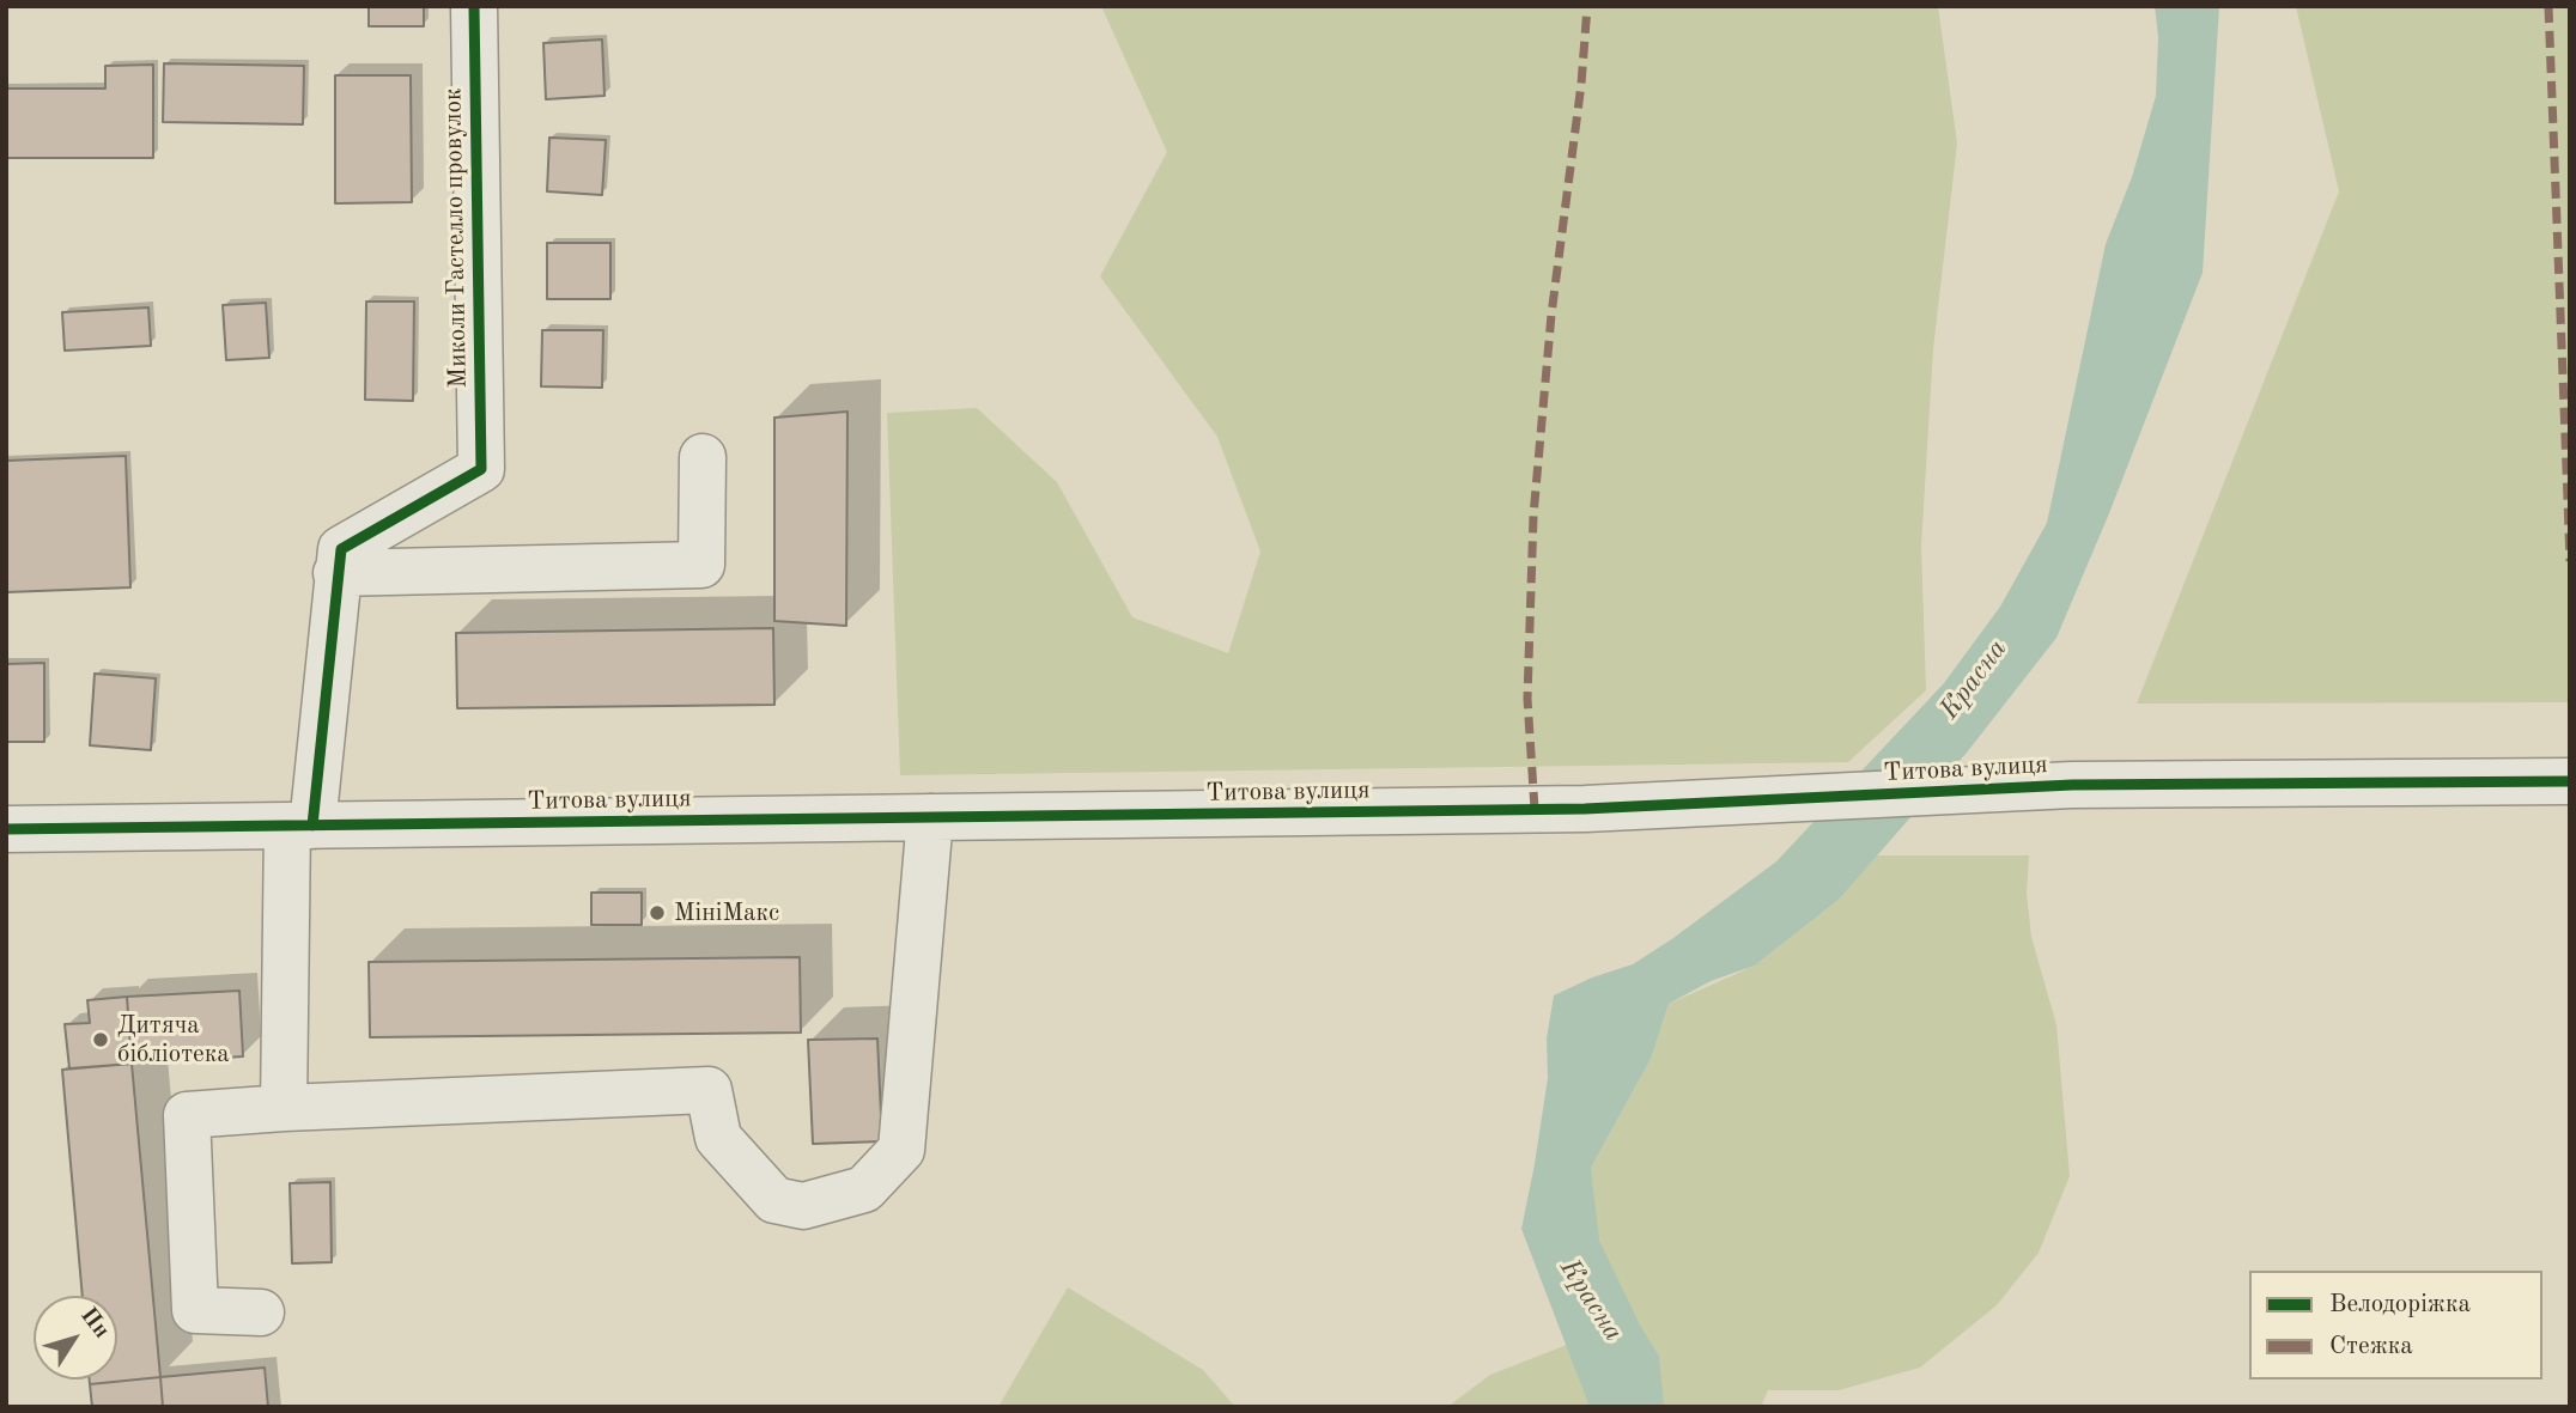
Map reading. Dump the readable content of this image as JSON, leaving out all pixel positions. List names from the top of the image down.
{
  "streets": {
    "street": ["Миколи Гастелло провулок", "Титова вулиця"]
  },
  "water": ["Красна"],
  "places": ["МініМакс", "Дитяча бібліотека"],
  "legend": ["Велодоріжка", "Стежка"],
  "north": "top right"
}
